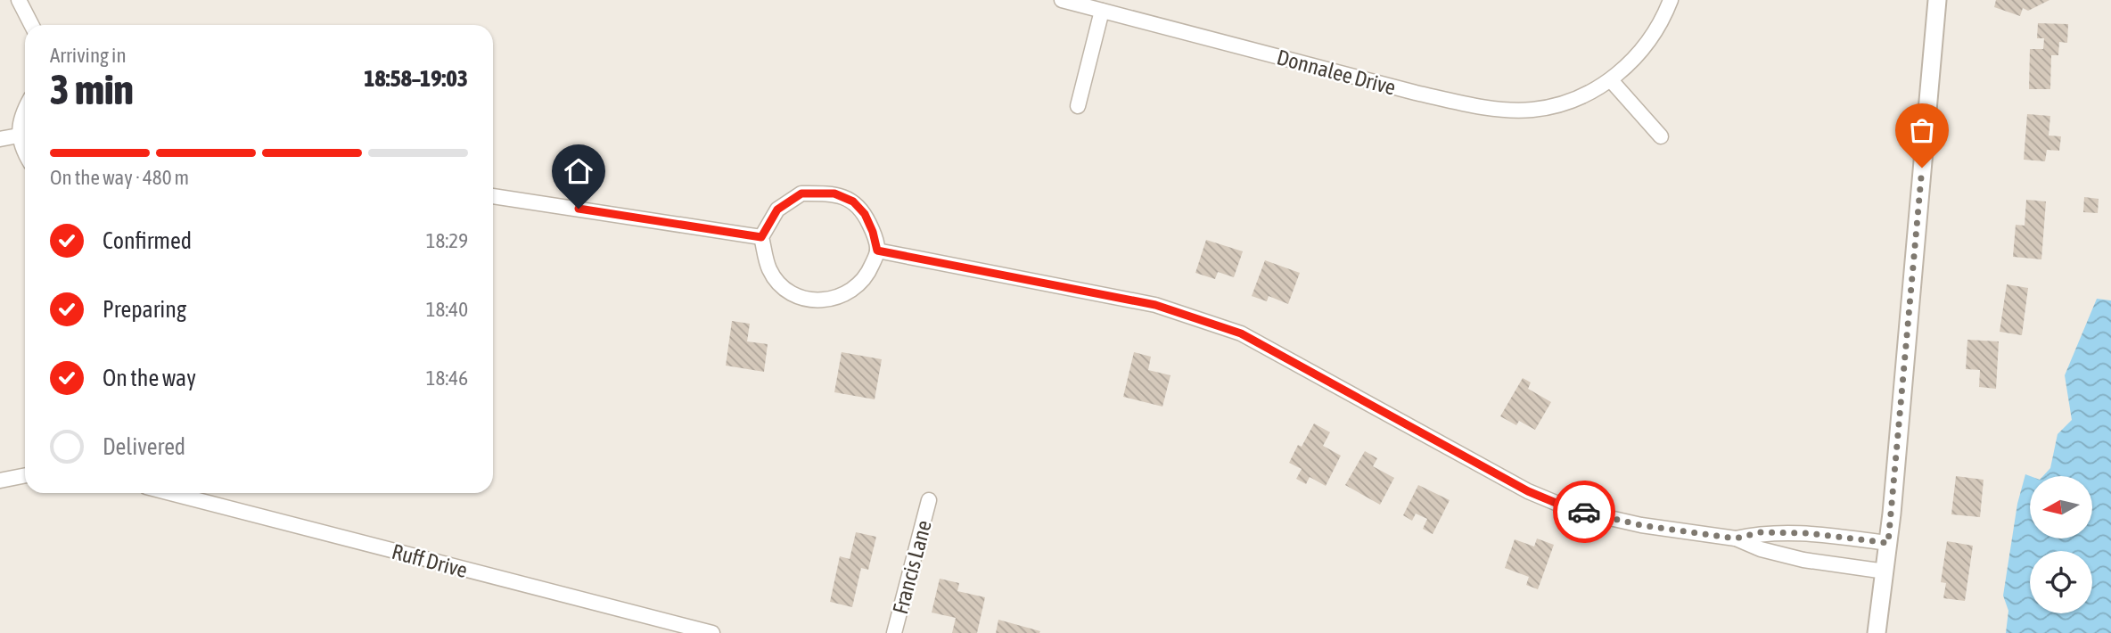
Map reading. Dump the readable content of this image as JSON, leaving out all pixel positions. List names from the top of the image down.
{
  "streets": {
    "street": ["Donnalee Drive", "Ruff Drive", "Francis Lane"]
  },
  "north": "left",
  "page": {
    "heading": ["3 min", "Arriving in", "18:58–19:03"],
    "bar": "On the way · 480 m",
    "list": [
      ["Confirmed", "18:29"],
      ["Preparing", "18:40"],
      ["On the way", "18:46"],
      "Delivered"
    ]
  }
}
